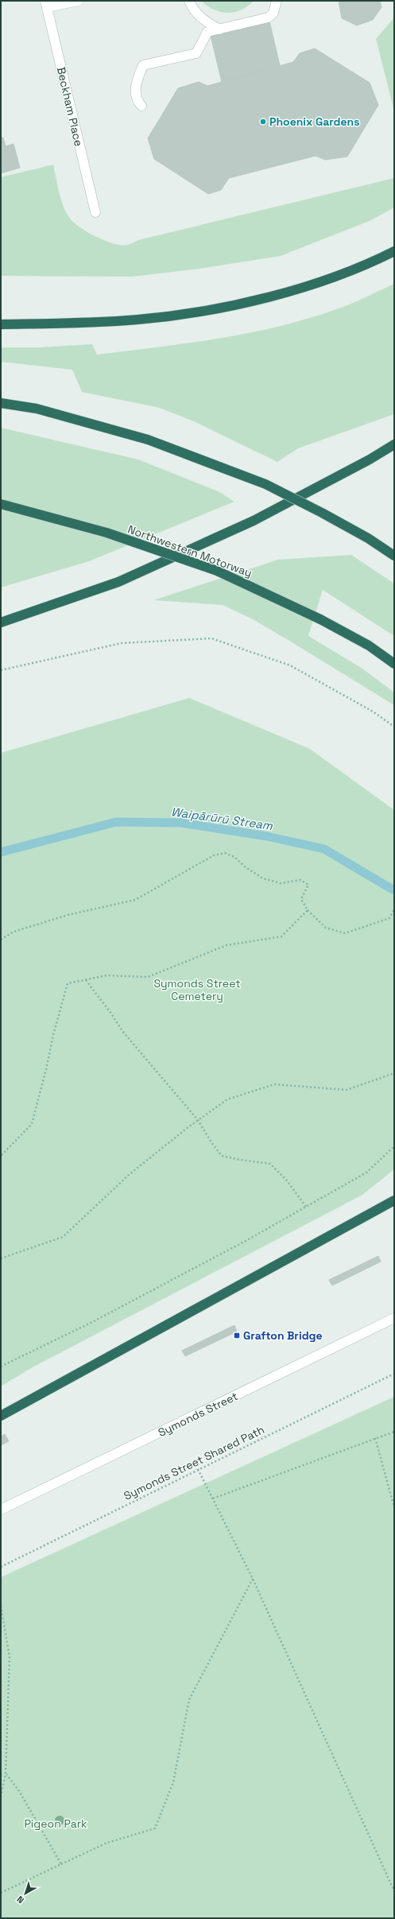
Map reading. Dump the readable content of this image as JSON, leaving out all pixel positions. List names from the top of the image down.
{
  "streets": {
    "highway": ["Northwestern Motorway"],
    "main road": ["Beckham Place", "Symonds Street"],
    "path": ["Symonds Street Shared Path"]
  },
  "water": ["Waipārūrū Stream"],
  "parks": ["Symonds Street Cemetery", "Pigeon Park"],
  "places": {
    "other": ["Phoenix Gardens"],
    "transit": ["Grafton Bridge"]
  },
  "north": "bottom left"
}
